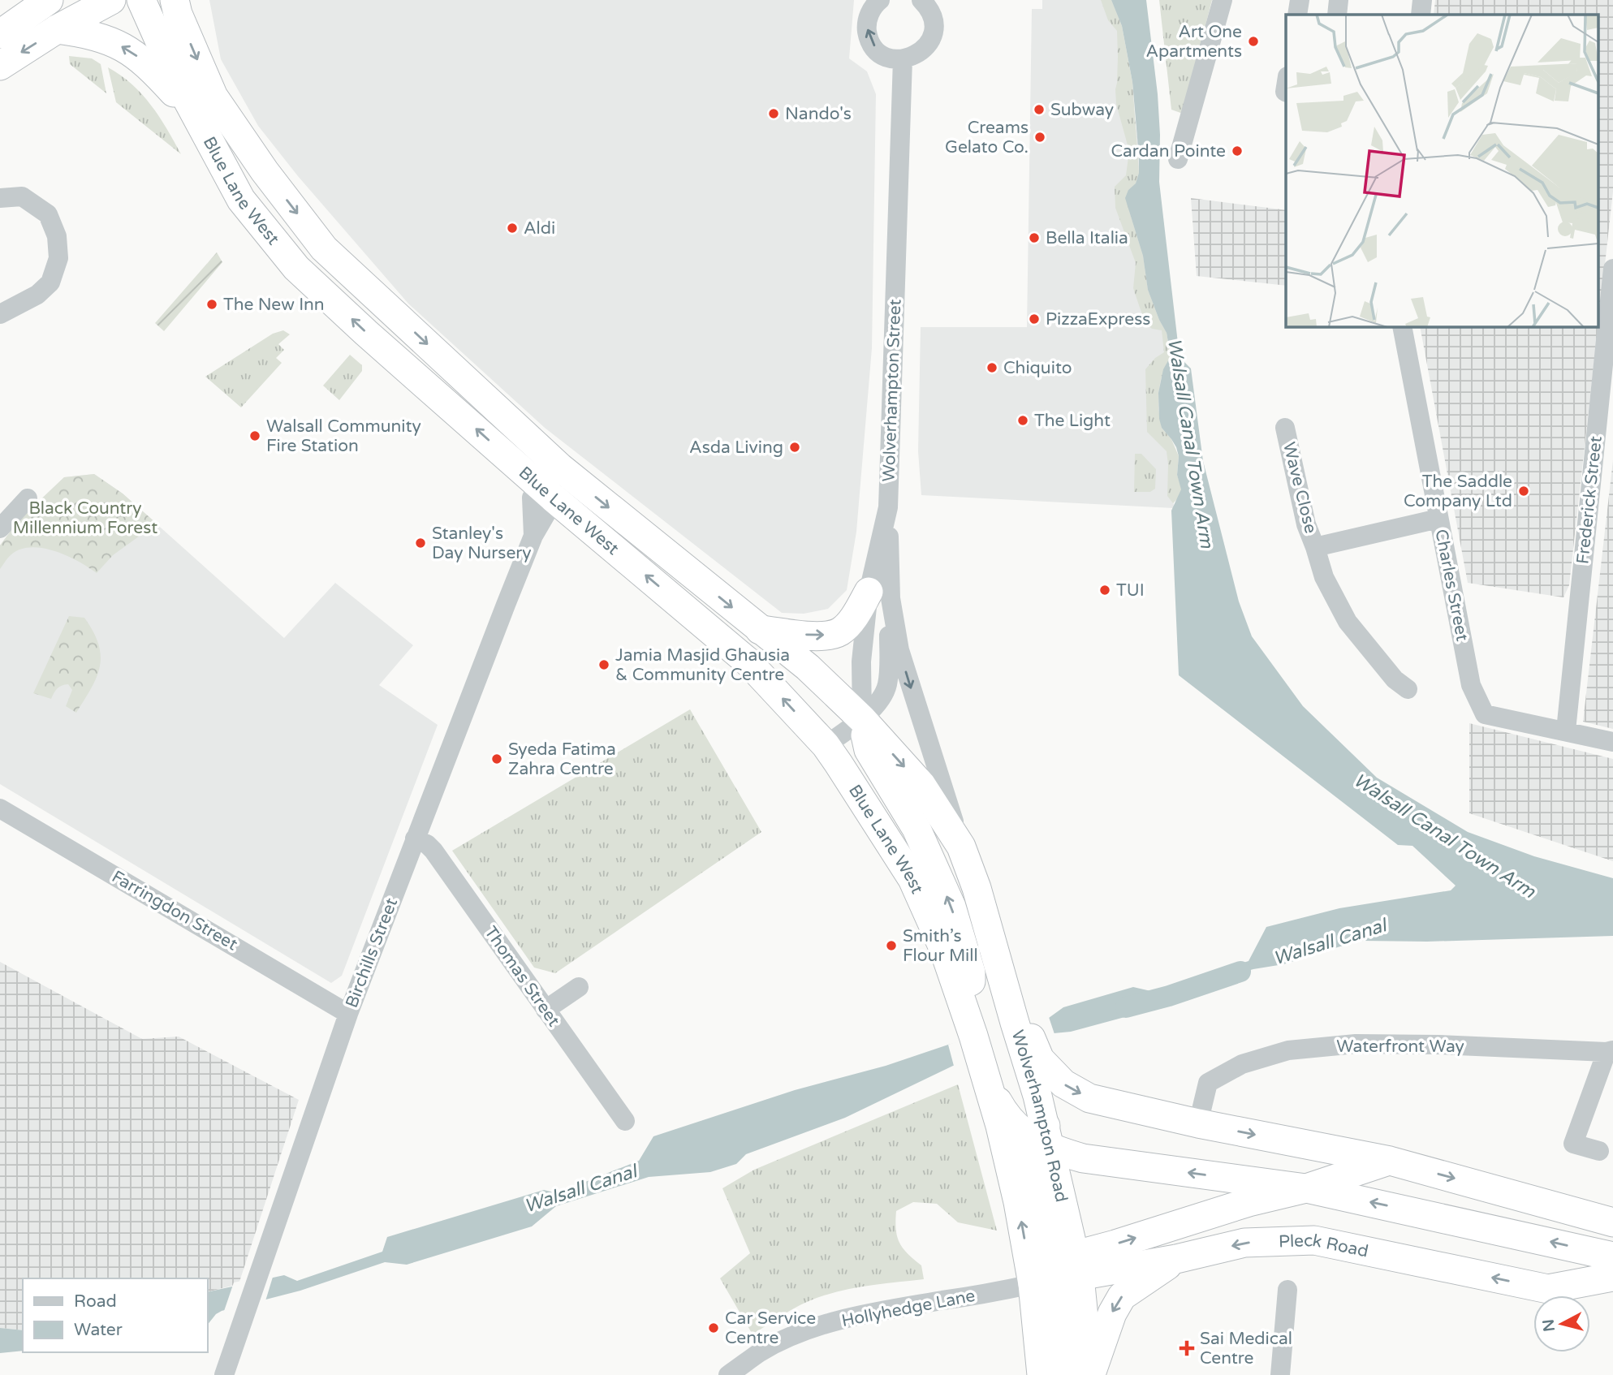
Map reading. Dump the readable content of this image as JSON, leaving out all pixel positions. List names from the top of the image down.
{
  "streets": {
    "highway": ["Blue Lane West", "Wolverhampton Road", "Pleck Road"],
    "street": [
      "Wolverhampton Street",
      "Wave Close",
      "Frederick Street",
      "Charles Street",
      "Farringdon Street",
      "Birchills Street",
      "Thomas Street",
      "Waterfront Way",
      "Hollyhedge Lane"
    ]
  },
  "crossings": [
    ["Blue Lane West", "Wolverhampton Street"],
    ["Blue Lane West", "Birchills Street"],
    ["Blue Lane West", "Wolverhampton Road"],
    ["Wave Close", "Charles Street"],
    ["Frederick Street", "Charles Street"],
    ["Farringdon Street", "Birchills Street"],
    ["Birchills Street", "Thomas Street"],
    ["Wolverhampton Road", "Pleck Road"],
    ["Wolverhampton Road", "Hollyhedge Lane"],
    ["Pleck Road", "Hollyhedge Lane"]
  ],
  "water": ["Walsall Canal Town Arm", "Walsall Canal"],
  "parks": ["Black Country Millennium Forest"],
  "places": {
    "other": [
      "Art One Apartments",
      "Subway",
      "Nando's",
      "Creams Gelato Co.",
      "Cardan Pointe",
      "Aldi",
      "Bella Italia",
      "The New Inn",
      "PizzaExpress",
      "Chiquito",
      "The Light",
      "Walsall Community Fire Station",
      "Asda Living",
      "The Saddle Company Ltd",
      "Stanley's Day Nursery",
      "TUI",
      "Jamia Masjid Ghausia & Community Centre",
      "Syeda Fatima Zahra Centre",
      "Smith’s Flour Mill",
      "Car Service Centre"
    ],
    "health": ["Sai Medical Centre"]
  },
  "legend": ["Road", "Water"],
  "north": "left"
}
